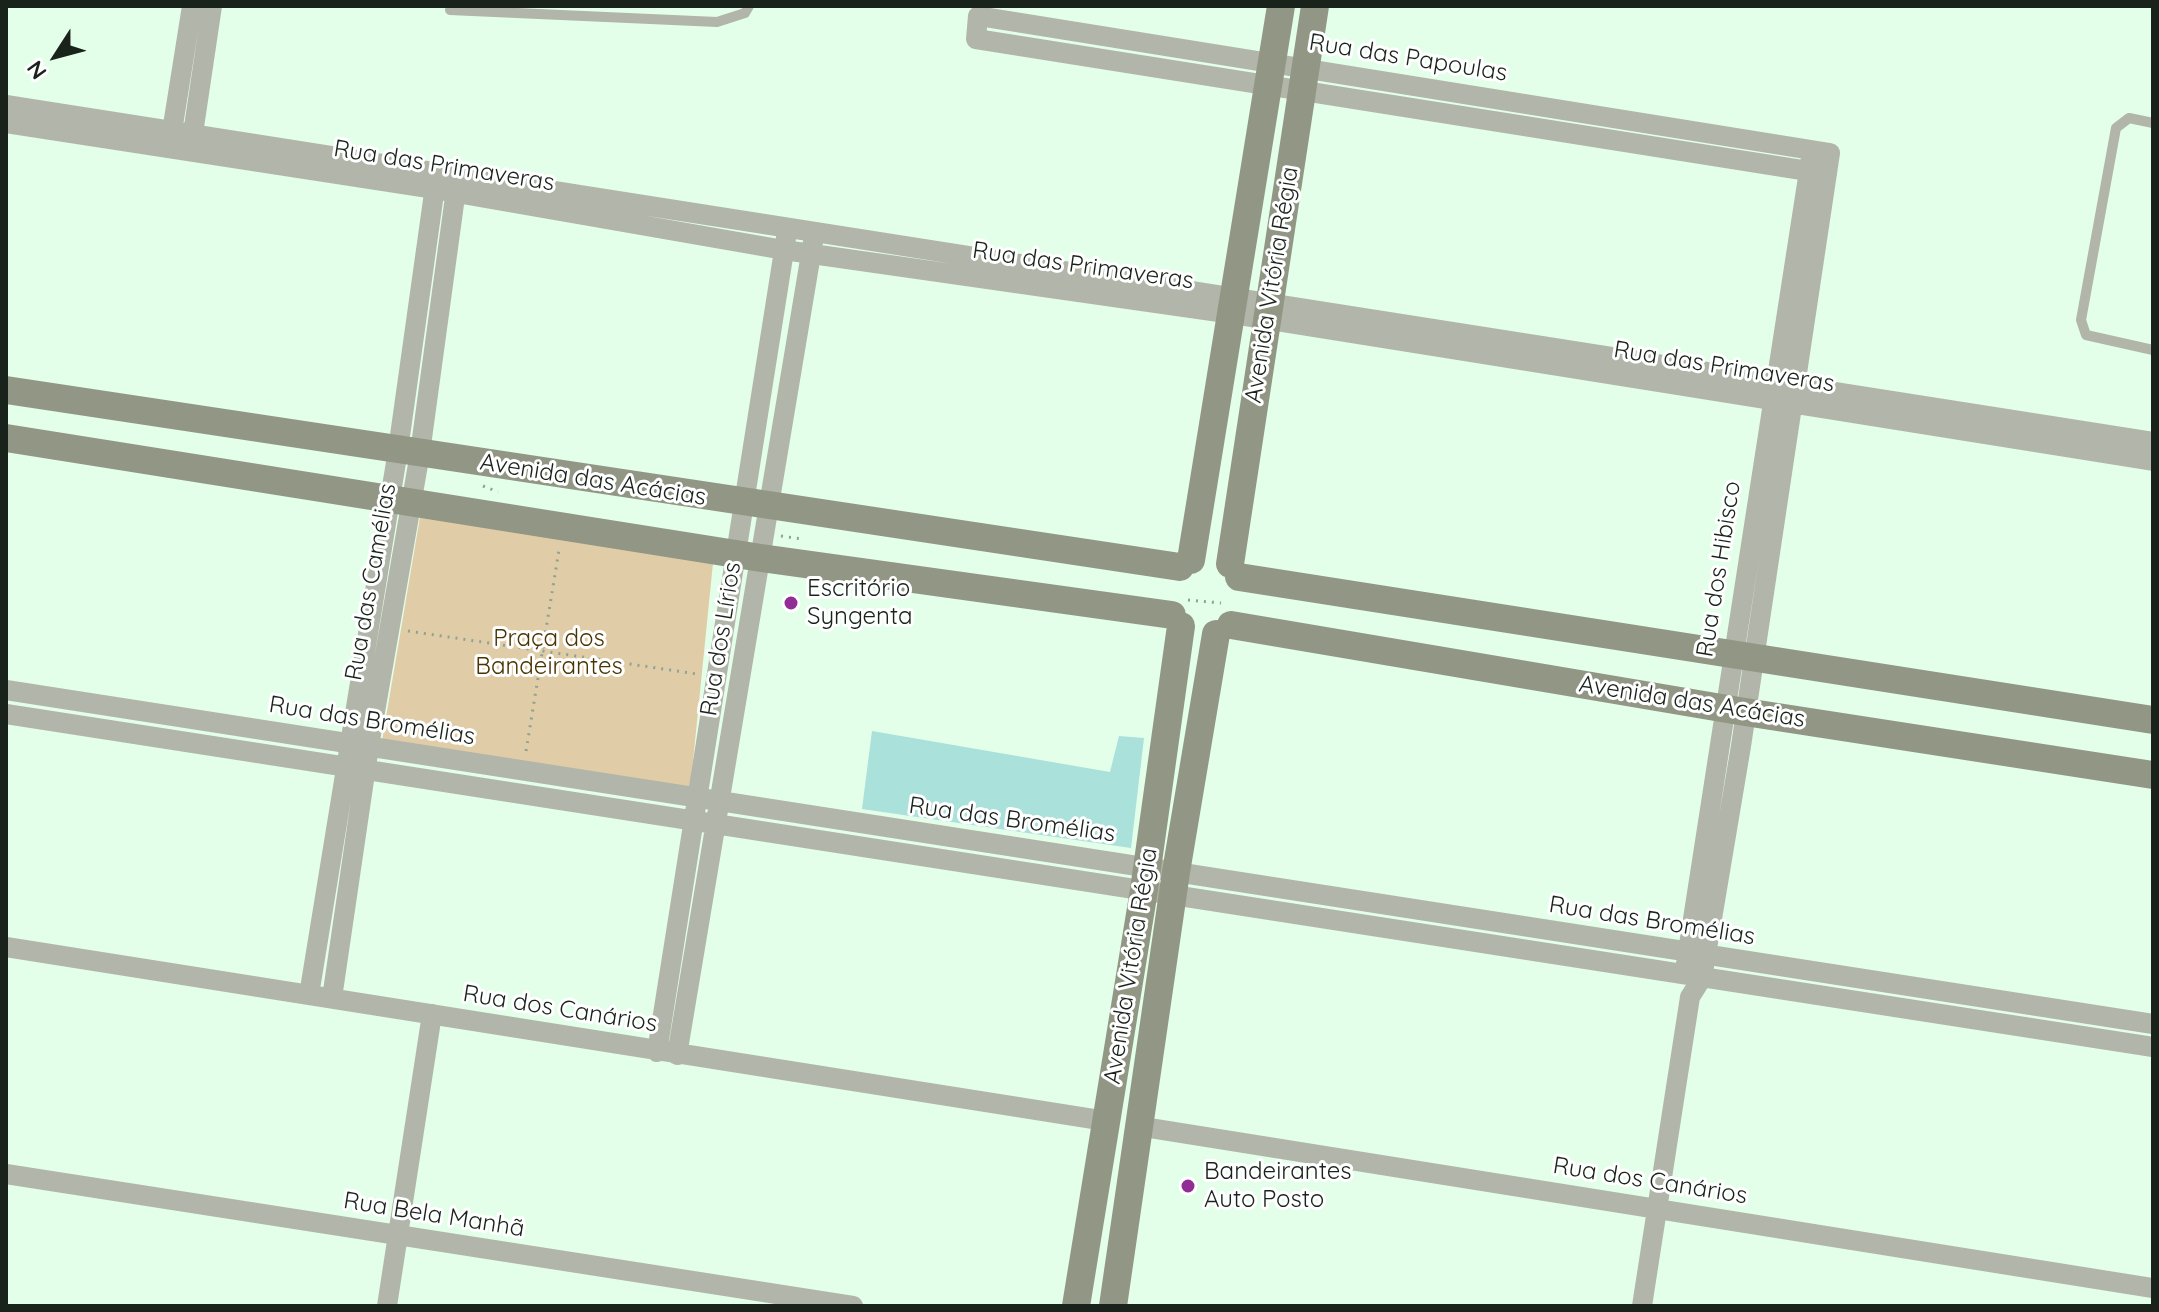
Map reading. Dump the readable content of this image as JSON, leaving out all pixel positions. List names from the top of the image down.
{
  "streets": {
    "street": [
      "Rua das Papoulas",
      "Rua das Primaveras",
      "Avenida Vitória Régia",
      "Avenida das Acácias",
      "Rua dos Hibisco",
      "Rua das Camélias",
      "Rua dos Lírios",
      "Rua das Bromélias",
      "Rua dos Canários",
      "Rua Bela Manhã"
    ]
  },
  "crossings": [
    ["Rua das Papoulas", "Avenida Vitória Régia"],
    ["Rua das Papoulas", "Rua dos Hibisco"],
    ["Rua das Primaveras", "Avenida Vitória Régia"],
    ["Rua das Primaveras", "Rua dos Hibisco"],
    ["Rua das Primaveras", "Rua das Camélias"],
    ["Rua das Primaveras", "Rua dos Lírios"],
    ["Avenida Vitória Régia", "Avenida das Acácias"],
    ["Avenida Vitória Régia", "Rua das Bromélias"],
    ["Avenida Vitória Régia", "Rua dos Canários"],
    ["Avenida das Acácias", "Rua dos Hibisco"],
    ["Avenida das Acácias", "Rua das Camélias"],
    ["Avenida das Acácias", "Rua dos Lírios"],
    ["Rua dos Hibisco", "Rua das Bromélias"],
    ["Rua dos Hibisco", "Rua dos Canários"],
    ["Rua das Camélias", "Rua das Bromélias"],
    ["Rua das Camélias", "Rua dos Canários"],
    ["Rua dos Lírios", "Rua das Bromélias"],
    ["Rua dos Lírios", "Rua dos Canários"]
  ],
  "parks": ["Praça dos Bandeirantes"],
  "places": ["Escritório Syngenta", "Bandeirantes Auto Posto"],
  "north": "bottom left"
}
